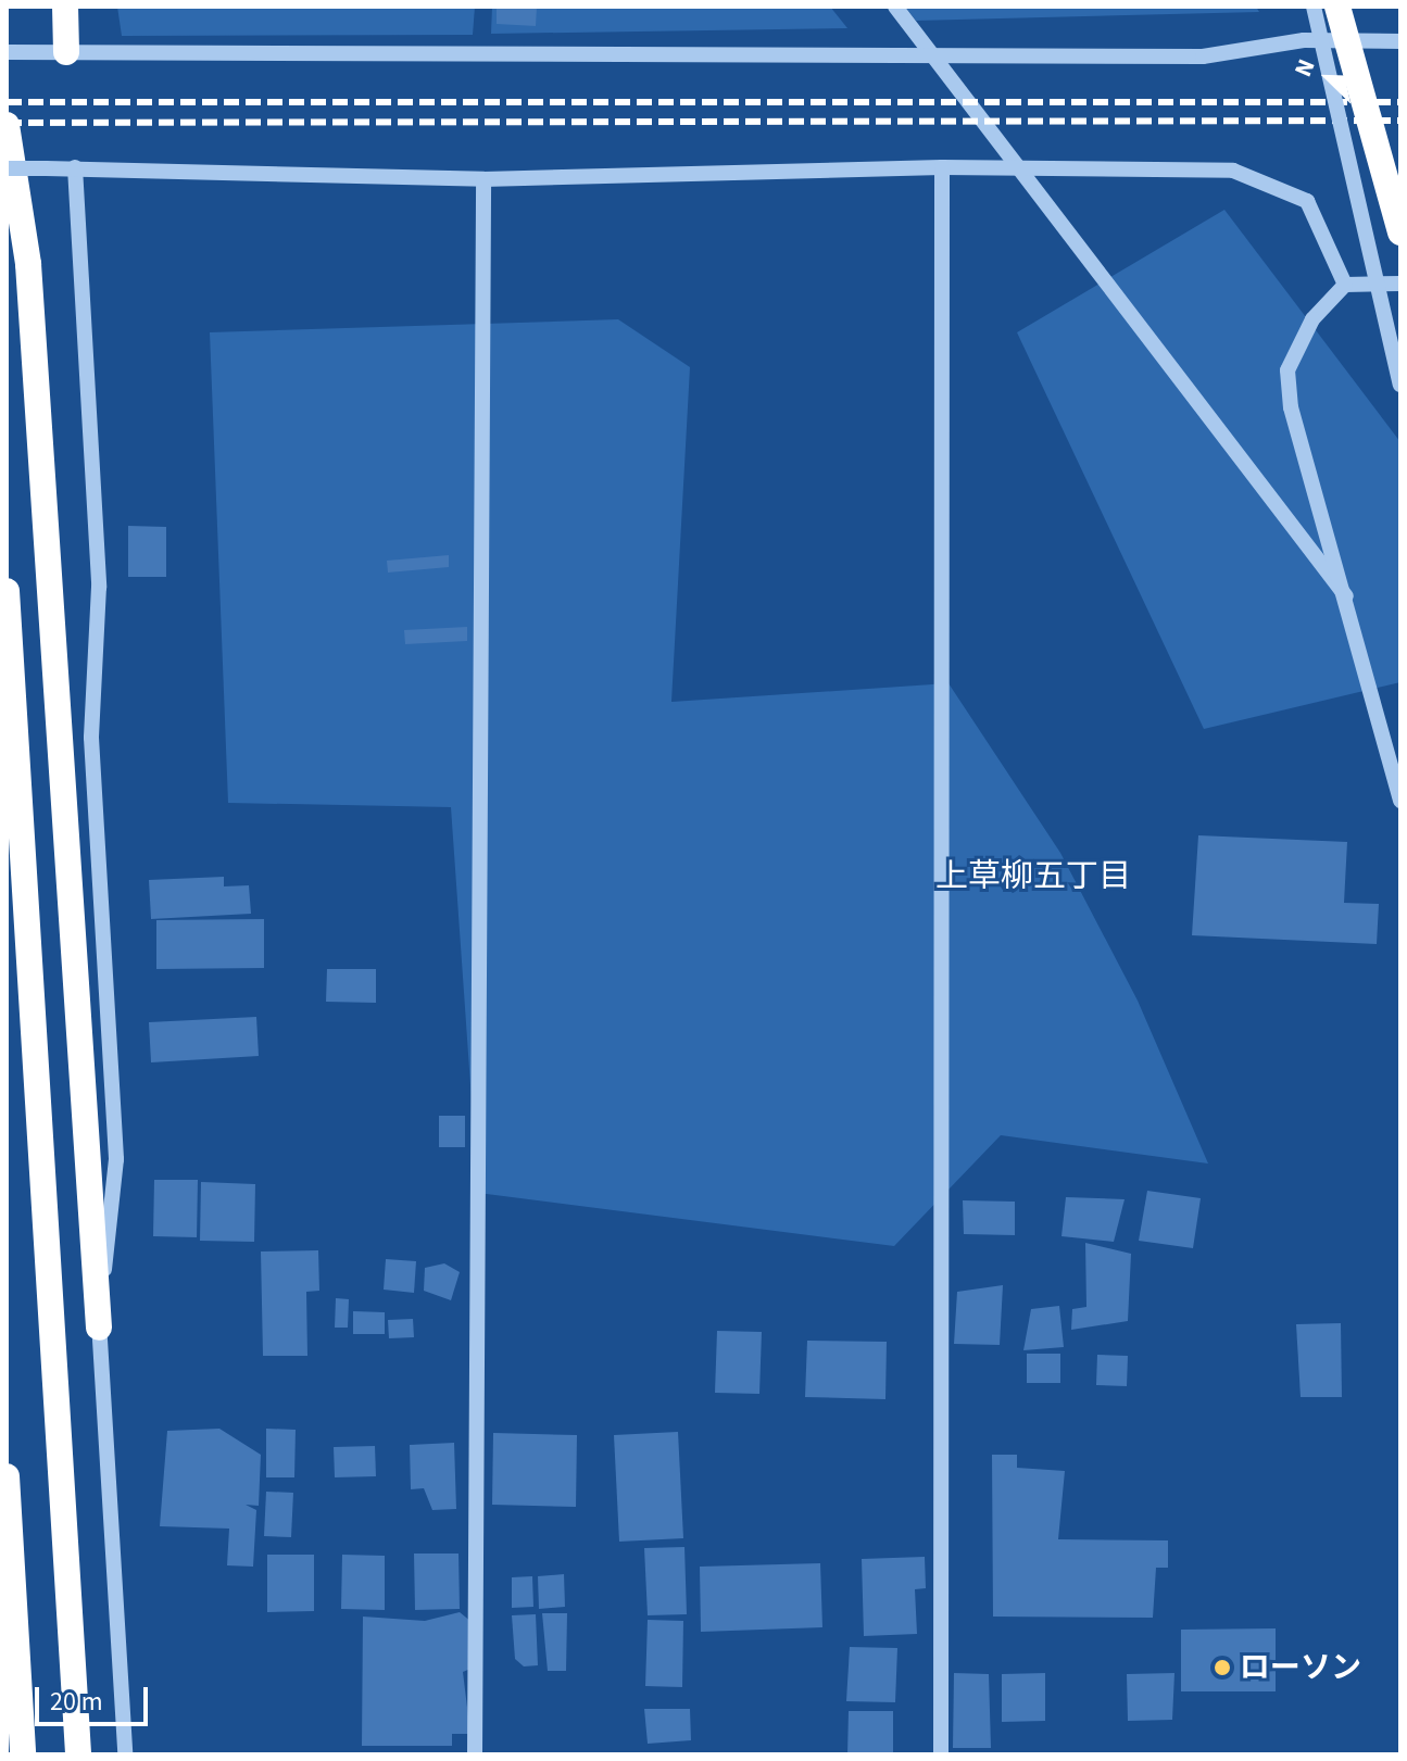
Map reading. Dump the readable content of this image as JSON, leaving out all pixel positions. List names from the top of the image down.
{
  "districts": ["上草柳五丁目"],
  "places": ["ローソン"],
  "scale_bar": "20 m",
  "north": "top left"
}
